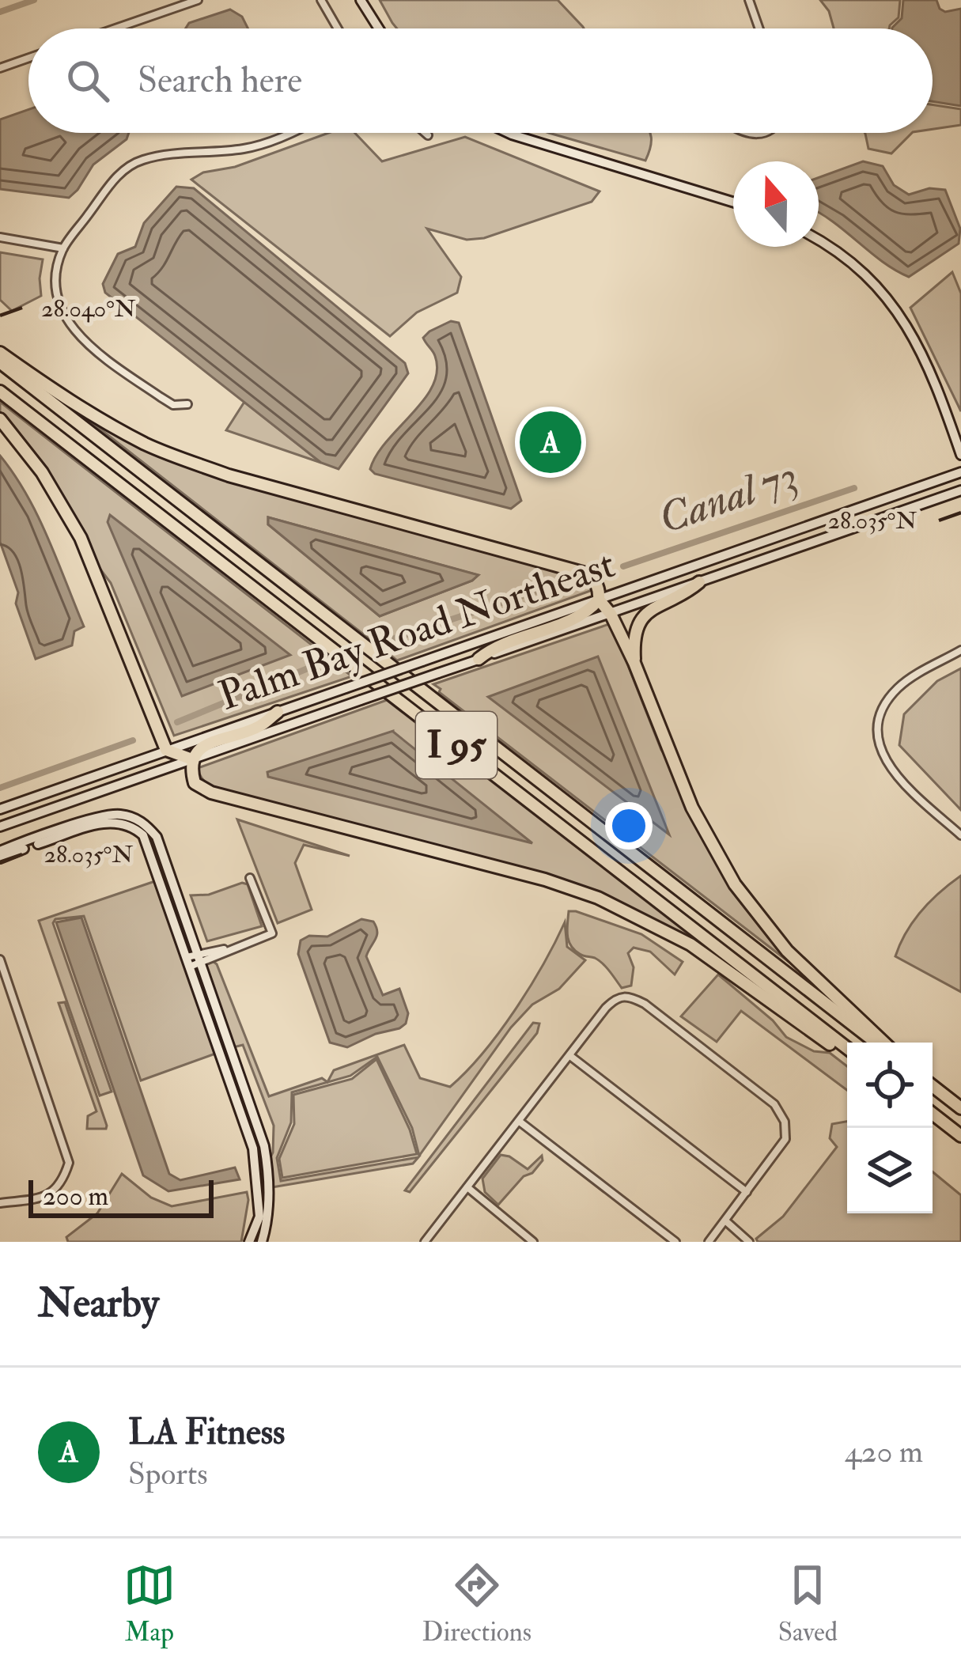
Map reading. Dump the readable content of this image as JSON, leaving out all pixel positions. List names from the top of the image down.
{
  "streets": {
    "highway": ["I 95"],
    "main road": ["Palm Bay Road Northeast"]
  },
  "water": ["Canal 73"],
  "scale_bar": "200 m",
  "north": "top",
  "page": {
    "search": "Search here",
    "pins": "A",
    "scale": "200 m",
    "heading": "Nearby",
    "list": [
      {
        "mark": "A",
        "name": "LA Fitness",
        "note": "Sports",
        "value": "420 m"
      }
    ],
    "nav": ["Map", "Directions", "Saved"]
  },
  "coordinates": ["28.040°N", "28.035°N"]
}
